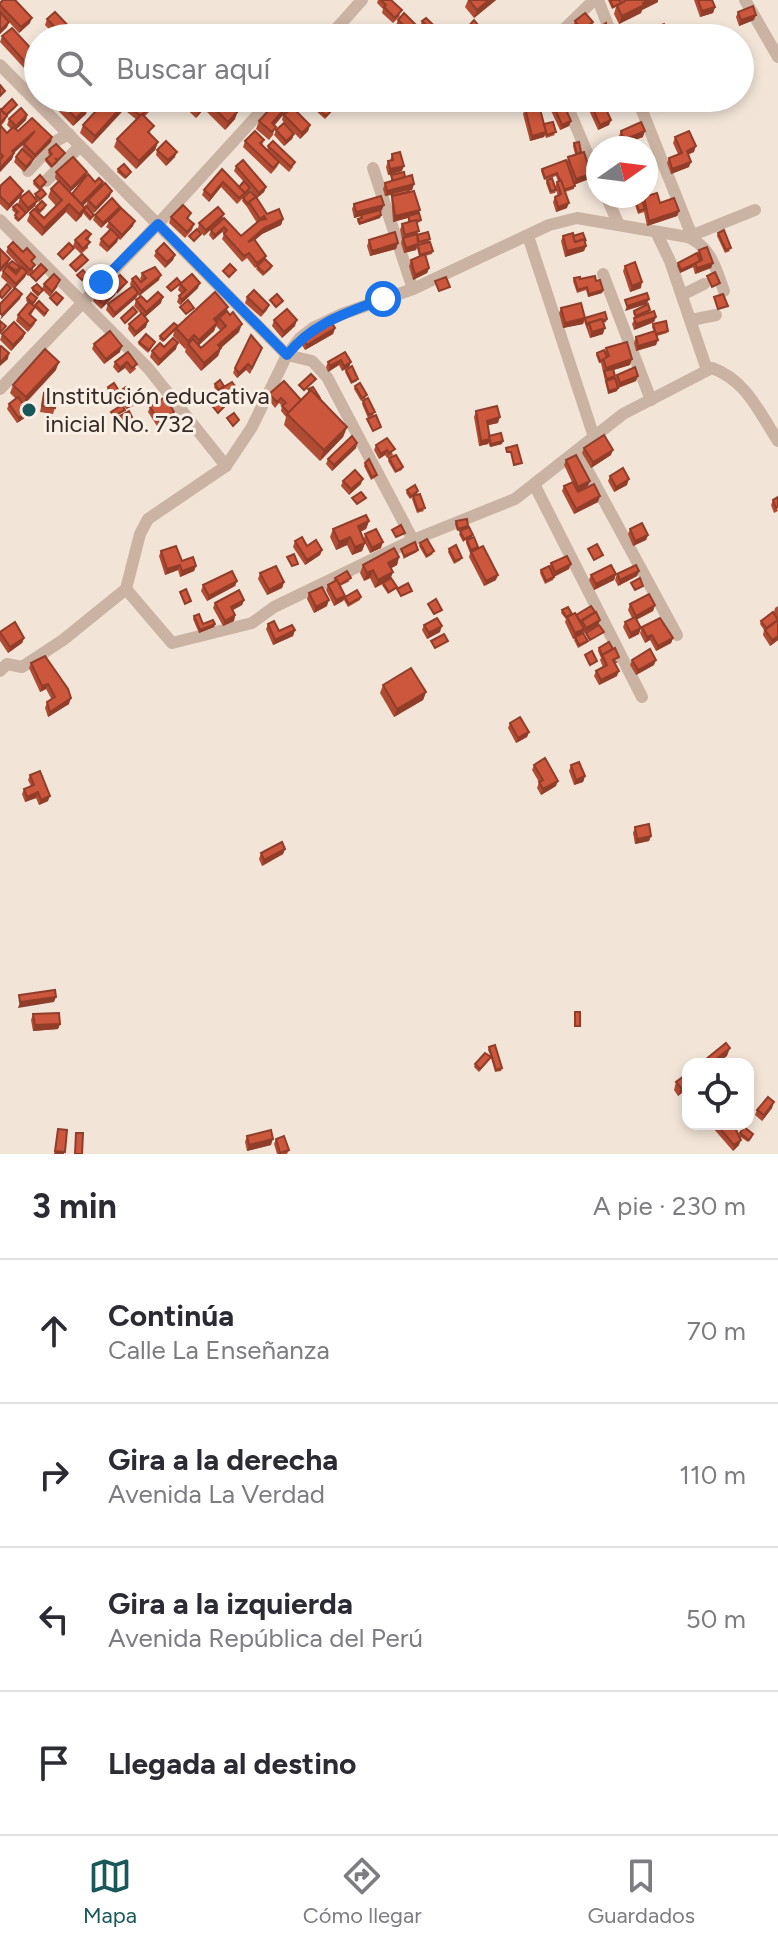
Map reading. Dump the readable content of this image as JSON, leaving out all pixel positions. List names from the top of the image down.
{
  "places": ["Institución educativa inicial No. 732"],
  "north": "right",
  "page": {
    "search": "Buscar aquí",
    "heading": ["3 min", "A pie · 230 m"],
    "list": [
      ["Continúa", "Calle La Enseñanza", "70 m"],
      ["Gira a la derecha", "Avenida La Verdad", "110 m"],
      ["Gira a la izquierda", "Avenida República del Perú", "50 m"],
      "Llegada al destino"
    ],
    "nav": ["Mapa", "Cómo llegar", "Guardados"]
  }
}
